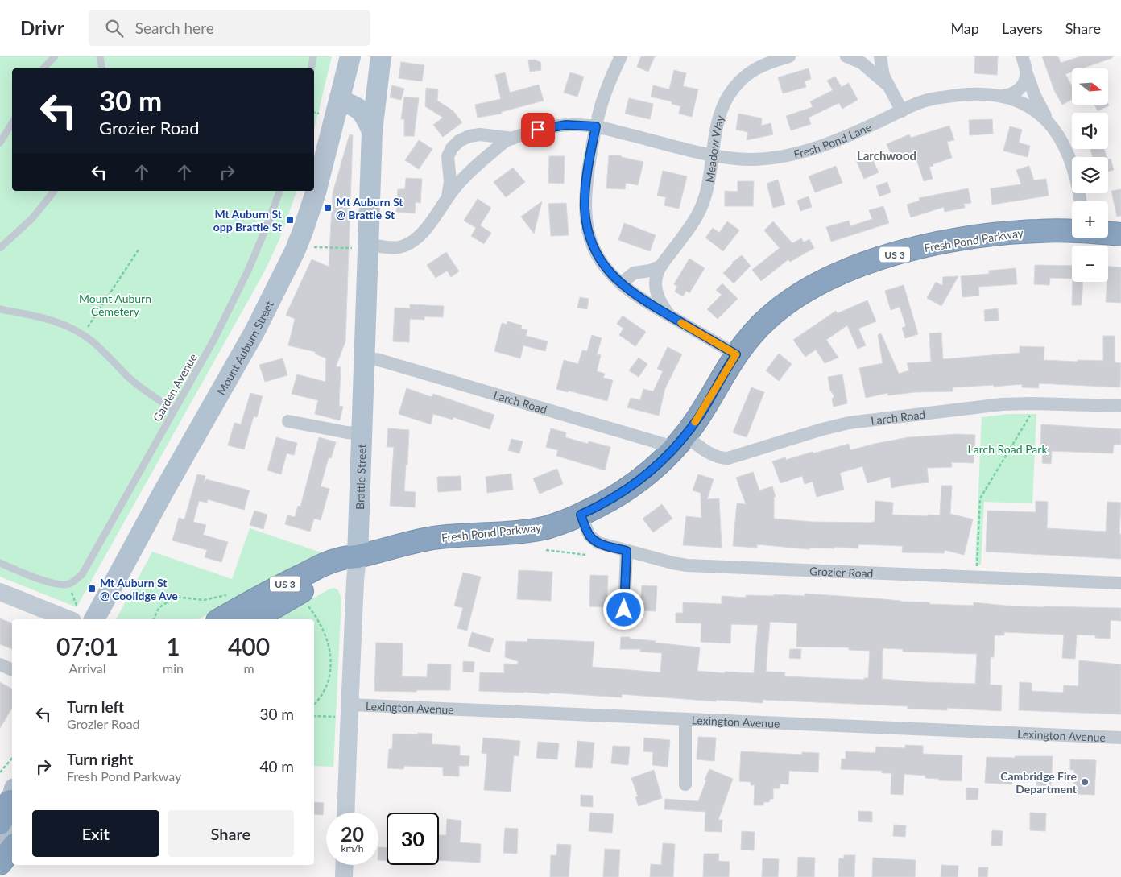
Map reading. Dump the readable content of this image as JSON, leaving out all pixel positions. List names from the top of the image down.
{
  "streets": {
    "highway": ["Fresh Pond Parkway", "US 3"],
    "main road": ["Mount Auburn Street", "Brattle Street"],
    "street": [
      "Fresh Pond Lane",
      "Meadow Way",
      "Larch Road",
      "Grozier Road",
      "Lexington Avenue"
    ],
    "lane": ["Garden Avenue"]
  },
  "crossings": [
    ["Fresh Pond Lane", "Meadow Way"],
    ["Fresh Pond Lane", "Brattle Street"],
    ["Fresh Pond Parkway", "Larch Road"],
    ["Fresh Pond Parkway", "Brattle Street"],
    ["Fresh Pond Parkway", "Grozier Road"],
    ["Mount Auburn Street", "Brattle Street"],
    ["Larch Road", "Brattle Street"],
    ["Brattle Street", "Lexington Avenue"]
  ],
  "districts": ["Larchwood"],
  "parks": ["Mount Auburn Cemetery", "Larch Road Park"],
  "places": {
    "transit": ["Mt Auburn St @ Brattle St", "Mt Auburn St opp Brattle St", "Mt Auburn St @ Coolidge Ave"],
    "other": ["Cambridge Fire Department"]
  },
  "north": "right",
  "page": {
    "header": "Drivr",
    "search": "Search here",
    "nav": ["Map", "Layers", "Share"],
    "map_buttons": ["+", "−"],
    "turn": ["30 m", "Grozier Road"],
    "eta": [
      "07:01",
      "Arrival",
      "1",
      "min",
      "400",
      "m"
    ],
    "list": [
      {
        "name": "Turn left",
        "note": "Grozier Road",
        "value": "30 m"
      },
      {
        "name": "Turn right",
        "note": "Fresh Pond Parkway",
        "value": "40 m"
      }
    ],
    "buttons": ["Exit", "Share"],
    "speed": "20 km/h",
    "limit": "30"
  }
}
